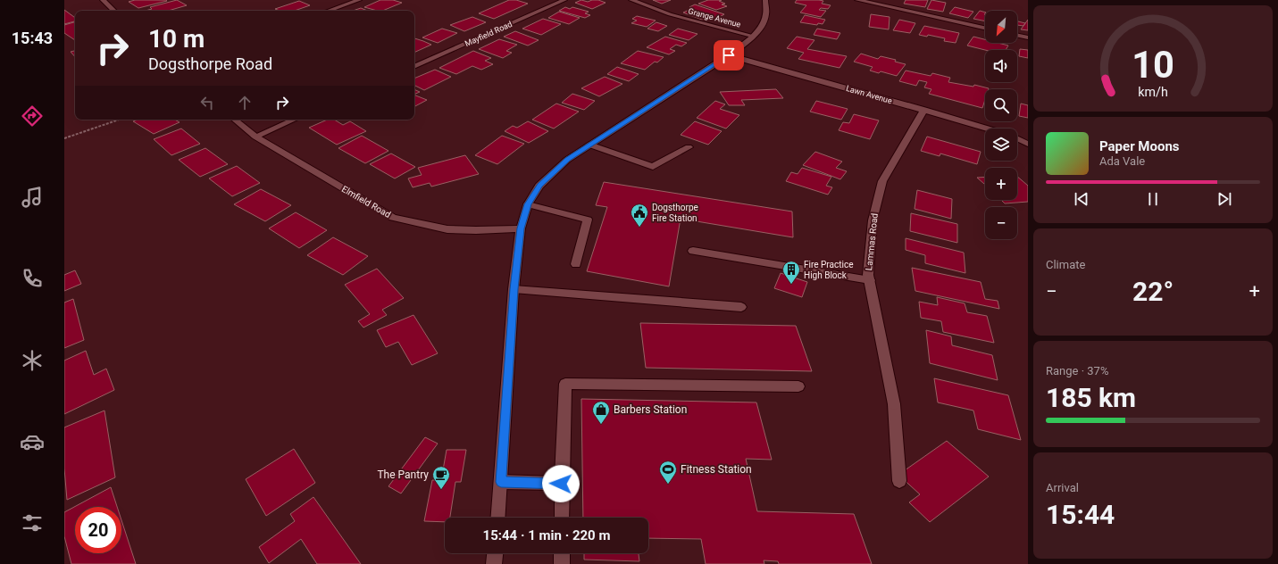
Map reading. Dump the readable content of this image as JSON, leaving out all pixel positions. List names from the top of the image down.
{
  "streets": {
    "street": [
      "Grange Avenue",
      "Mayfield Road",
      "Lawn Avenue",
      "Elmfield Road",
      "Lammas Road"
    ]
  },
  "crossings": [
    ["Lawn Avenue", "Lammas Road"]
  ],
  "places": {
    "public building": ["Dogsthorpe Fire Station"],
    "building": ["Fire Practice High Block"],
    "shop": ["Barbers Station"],
    "sports": ["Fitness Station"],
    "cafe": ["The Pantry"]
  },
  "north": "bottom left",
  "page": {
    "tabs": "15:43",
    "map_buttons": ["+", "−"],
    "turn": ["10 m", "Dogsthorpe Road"],
    "song": ["Paper Moons", "Ada Vale"],
    "tile": [
      "Climate",
      ["Range · 37%", "185 km"],
      ["Arrival", "15:44"]
    ],
    "heat": ["−", "22°", "+"],
    "limit": "20",
    "trip": "15:44 · 1 min · 220 m",
    "gauge": ["10", "km/h"]
  }
}
